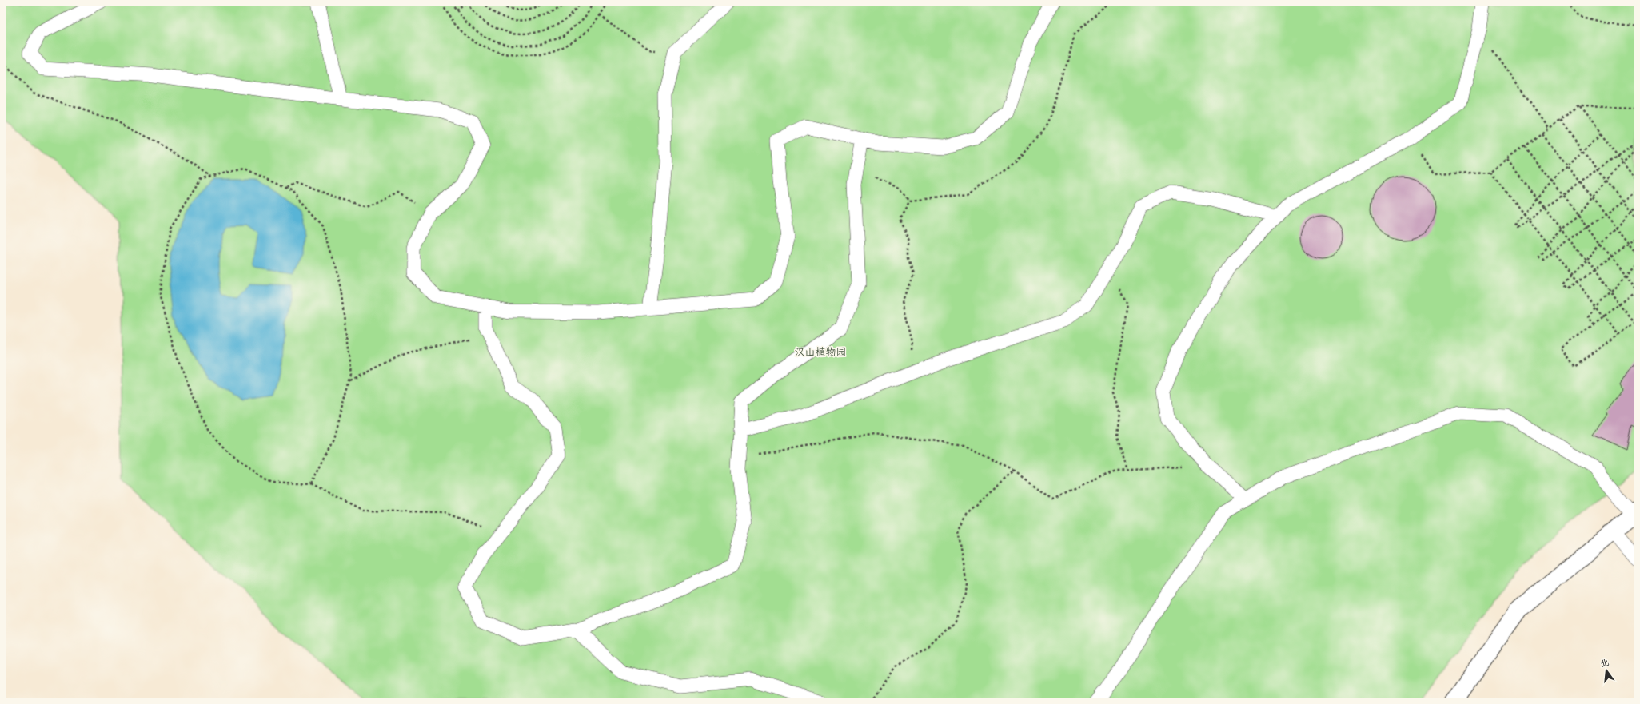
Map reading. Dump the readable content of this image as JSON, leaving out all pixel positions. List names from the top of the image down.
{
  "parks": ["汉山植物园"],
  "north": "top"
}
